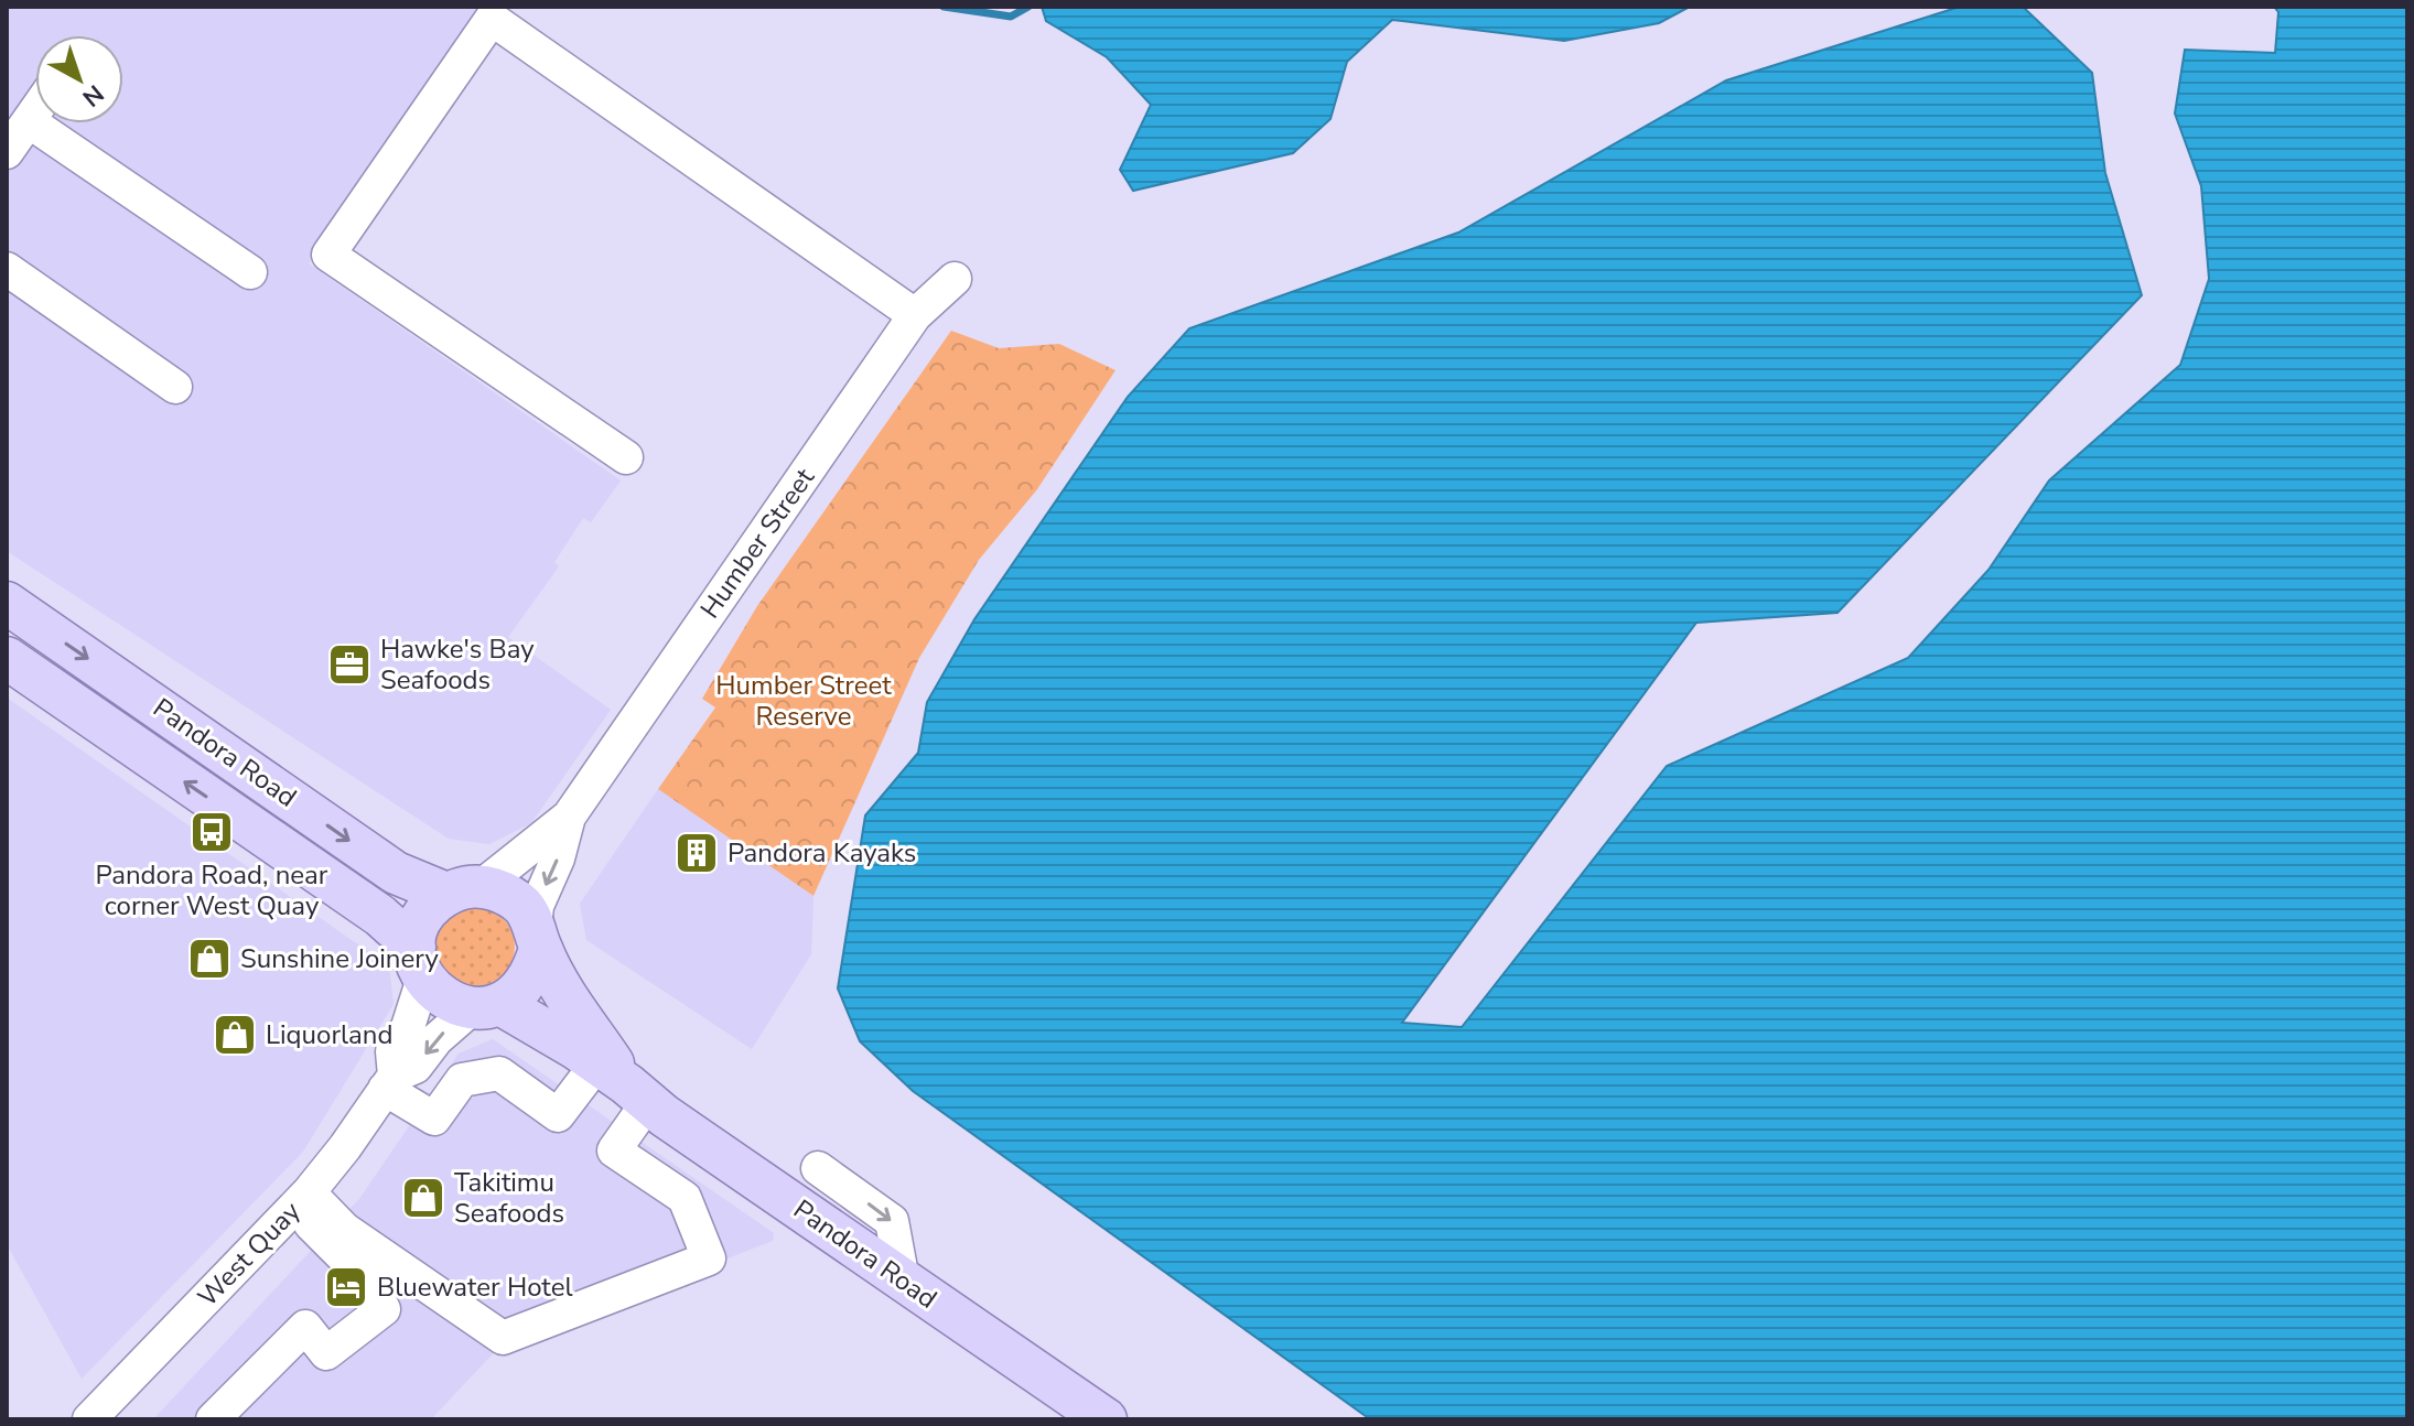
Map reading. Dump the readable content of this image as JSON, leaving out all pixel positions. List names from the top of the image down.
{
  "streets": {
    "main road": ["Pandora Road"],
    "street": ["Humber Street", "West Quay"]
  },
  "crossings": [
    ["Humber Street", "Pandora Road"],
    ["Humber Street", "West Quay"],
    ["Pandora Road", "West Quay"]
  ],
  "parks": ["Humber Street Reserve"],
  "places": {
    "office": ["Hawke's Bay Seafoods"],
    "bus stop": ["Pandora Road, near corner West Quay"],
    "building": ["Pandora Kayaks"],
    "shop": ["Sunshine Joinery", "Liquorland", "Takitimu Seafoods"],
    "hotel": ["Bluewater Hotel"]
  },
  "north": "bottom right"
}
